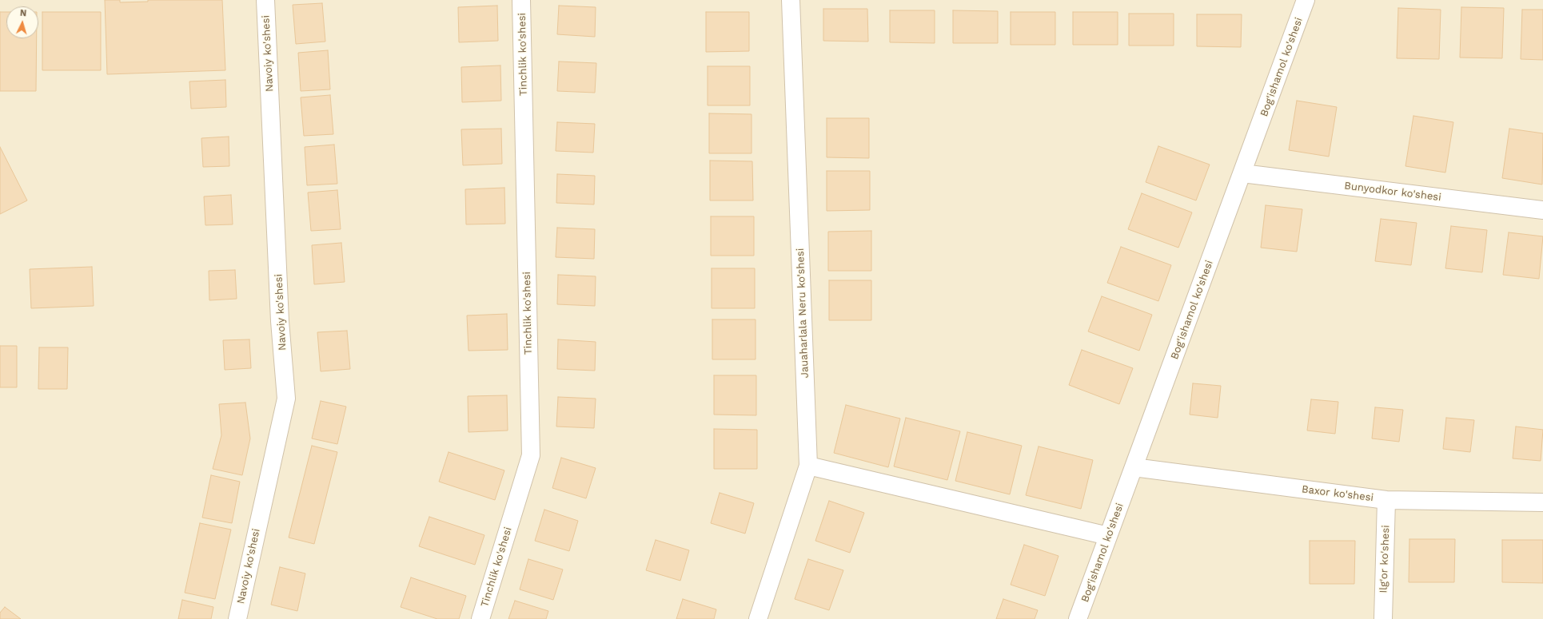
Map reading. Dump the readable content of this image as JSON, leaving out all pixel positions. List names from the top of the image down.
{
  "streets": {
    "street": [
      "Navoiy ko'shesi",
      "Tinchlik ko'shesi",
      "Bog'ishamol ko'shesi",
      "Bunyodkor ko'shesi",
      "Jauaharlala Neru ko'shesi",
      "Baxor ko'shesi",
      "Ilg'or ko'shesi"
    ]
  },
  "crossings": [
    ["Bog'ishamol ko'shesi", "Bunyodkor ko'shesi"],
    ["Bog'ishamol ko'shesi", "Baxor ko'shesi"],
    ["Baxor ko'shesi", "Ilg'or ko'shesi"]
  ],
  "north": "top"
}
